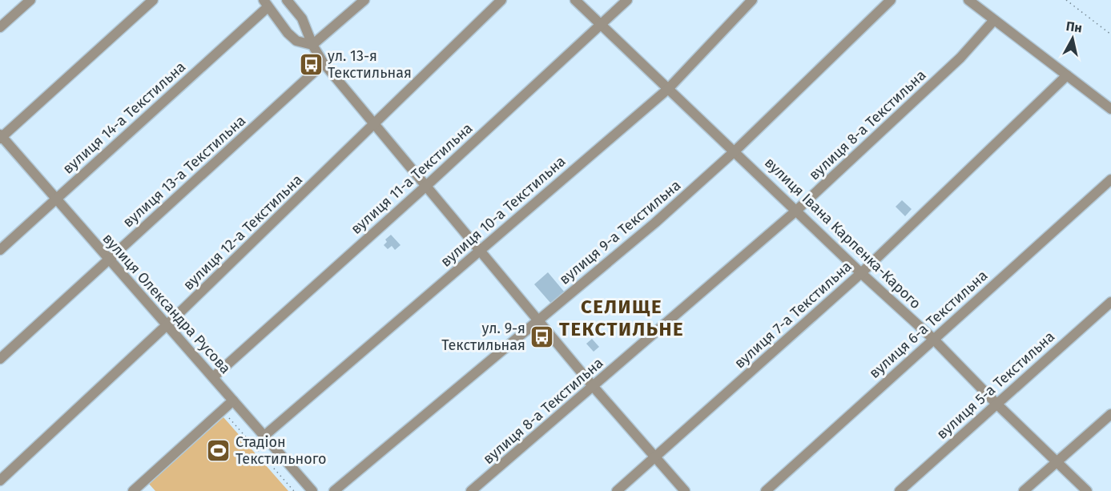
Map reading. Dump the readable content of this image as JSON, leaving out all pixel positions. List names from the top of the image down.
{
  "streets": {
    "street": [
      "вулиця 14-а Текстильна",
      "вулиця 8-а Текстильна",
      "вулиця 13-а Текстильна",
      "вулиця 11-а Текстильна",
      "вулиця 10-а Текстильна",
      "вулиця 12-а Текстильна",
      "вулиця 9-а Текстильна",
      "вулиця Івана Карпенка-Карого",
      "вулиця Олександра Русова",
      "вулиця 7-а Текстильна",
      "вулиця 6-а Текстильна",
      "вулиця 5-а Текстильна"
    ]
  },
  "crossings": [
    ["вулиця 14-а Текстильна", "вулиця Олександра Русова"],
    ["вулиця 8-а Текстильна", "вулиця Івана Карпенка-Карого"],
    ["вулиця 13-а Текстильна", "вулиця Олександра Русова"],
    ["вулиця 11-а Текстильна", "вулиця Івана Карпенка-Карого"],
    ["вулиця 11-а Текстильна", "вулиця Олександра Русова"],
    ["вулиця 10-а Текстильна", "вулиця Івана Карпенка-Карого"],
    ["вулиця 10-а Текстильна", "вулиця Олександра Русова"],
    ["вулиця 12-а Текстильна", "вулиця Олександра Русова"],
    ["вулиця 9-а Текстильна", "вулиця Івана Карпенка-Карого"],
    ["вулиця Івана Карпенка-Карого", "вулиця 7-а Текстильна"],
    ["вулиця Івана Карпенка-Карого", "вулиця 6-а Текстильна"],
    ["вулиця Івана Карпенка-Карого", "вулиця 5-а Текстильна"]
  ],
  "districts": ["СЕЛИЩЕ ТЕКСТИЛЬНЕ"],
  "places": {
    "bus stop": ["ул. 13-я Текстильная", "ул. 9-я Текстильная"],
    "sports": ["Стадіон Текстильного"]
  },
  "north": "top"
}
